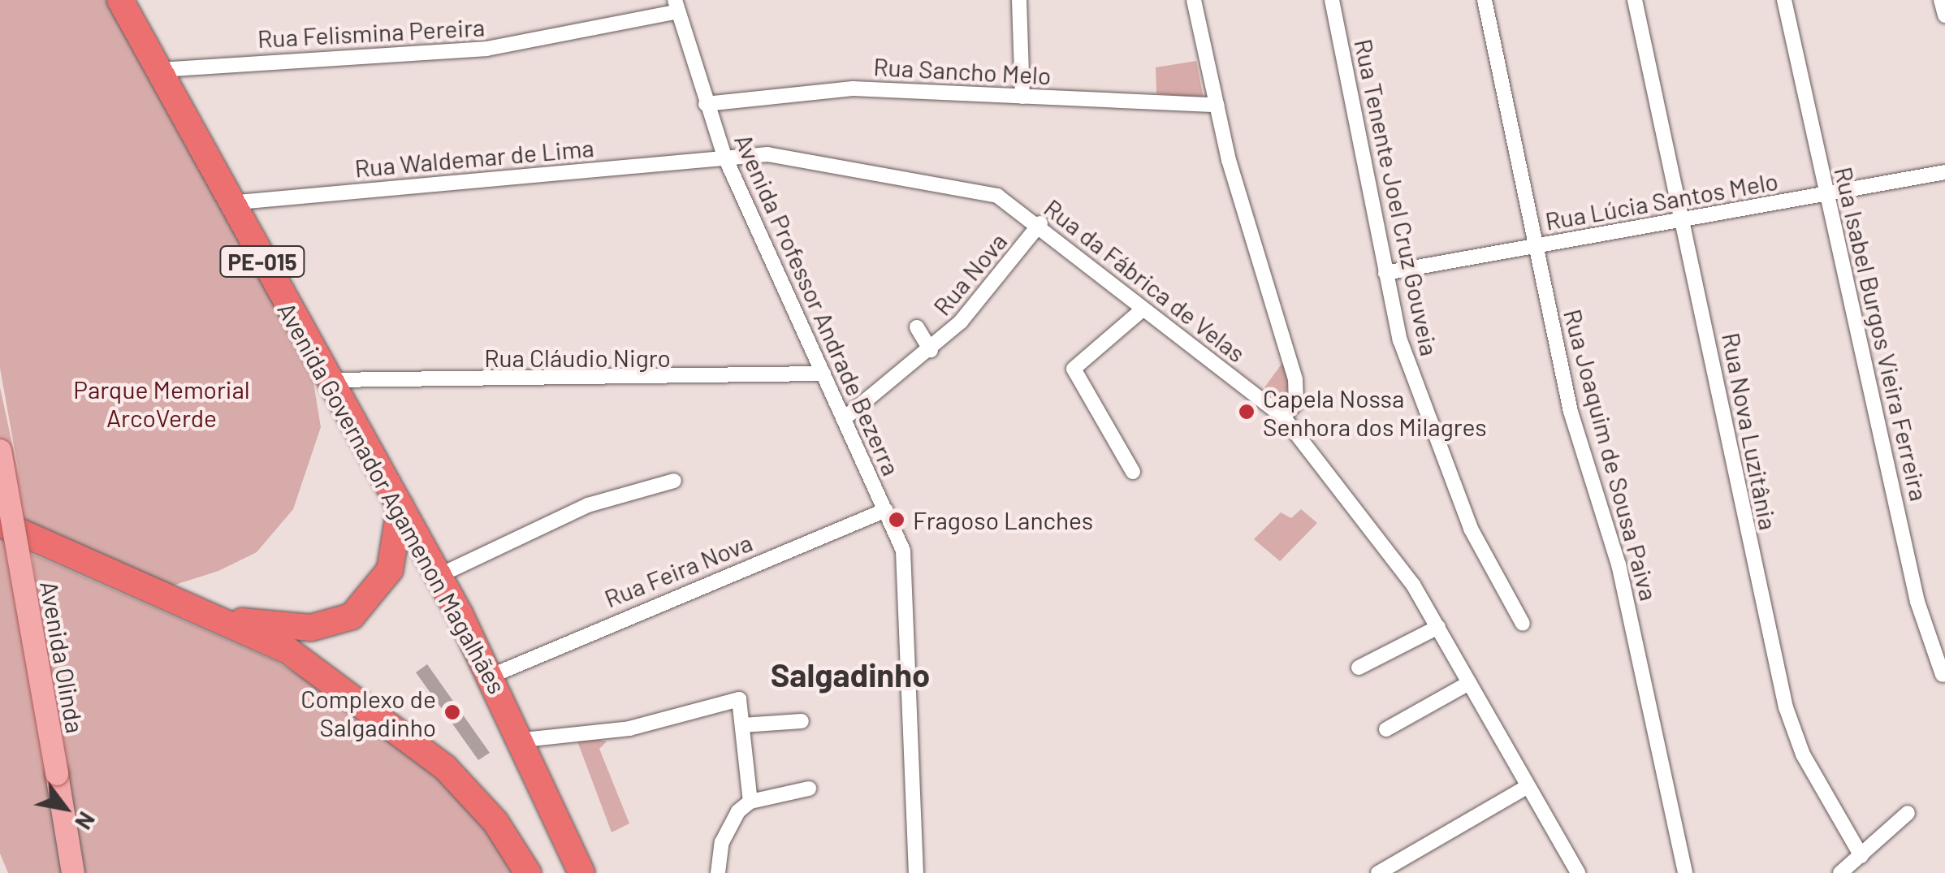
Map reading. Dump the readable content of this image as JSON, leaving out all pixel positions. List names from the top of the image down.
{
  "streets": {
    "highway": ["PE-015", "Avenida Governador Agamenon Magalhães"],
    "main road": ["Avenida Olinda"],
    "street": [
      "Rua Felismina Pereira",
      "Rua Sancho Melo",
      "Rua Waldemar de Lima",
      "Rua Tenente Joel Cruz Gouveia",
      "Rua Lúcia Santos Melo",
      "Rua Nova",
      "Rua da Fábrica de Velas",
      "Avenida Professor Andrade Bezerra",
      "Rua Isabel Burgos Vieira Ferreira",
      "Rua Cláudio Nigro",
      "Rua Nova Luzitânia",
      "Rua Joaquim de Sousa Paiva",
      "Rua Feira Nova"
    ]
  },
  "crossings": [
    ["Rua Felismina Pereira", "Avenida Professor Andrade Bezerra"],
    ["Rua Felismina Pereira", "Avenida Governador Agamenon Magalhães"],
    ["Rua Sancho Melo", "Avenida Professor Andrade Bezerra"],
    ["Rua Waldemar de Lima", "Rua da Fábrica de Velas"],
    ["Rua Waldemar de Lima", "Avenida Professor Andrade Bezerra"],
    ["Rua Waldemar de Lima", "Avenida Governador Agamenon Magalhães"],
    ["Rua Tenente Joel Cruz Gouveia", "Rua Lúcia Santos Melo"],
    ["Rua Lúcia Santos Melo", "Rua Isabel Burgos Vieira Ferreira"],
    ["Rua Lúcia Santos Melo", "Rua Nova Luzitânia"],
    ["Rua Lúcia Santos Melo", "Rua Joaquim de Sousa Paiva"],
    ["Rua Nova", "Rua da Fábrica de Velas"],
    ["Rua Nova", "Avenida Professor Andrade Bezerra"],
    ["Rua da Fábrica de Velas", "Avenida Professor Andrade Bezerra"],
    ["Avenida Professor Andrade Bezerra", "Rua Cláudio Nigro"],
    ["Avenida Professor Andrade Bezerra", "Rua Feira Nova"],
    ["Rua Cláudio Nigro", "Avenida Governador Agamenon Magalhães"],
    ["Avenida Governador Agamenon Magalhães", "Rua Feira Nova"]
  ],
  "districts": ["Salgadinho"],
  "parks": ["Parque Memorial ArcoVerde"],
  "places": ["Capela Nossa Senhora dos Milagres", "Fragoso Lanches", "Complexo de Salgadinho"],
  "north": "bottom right"
}
